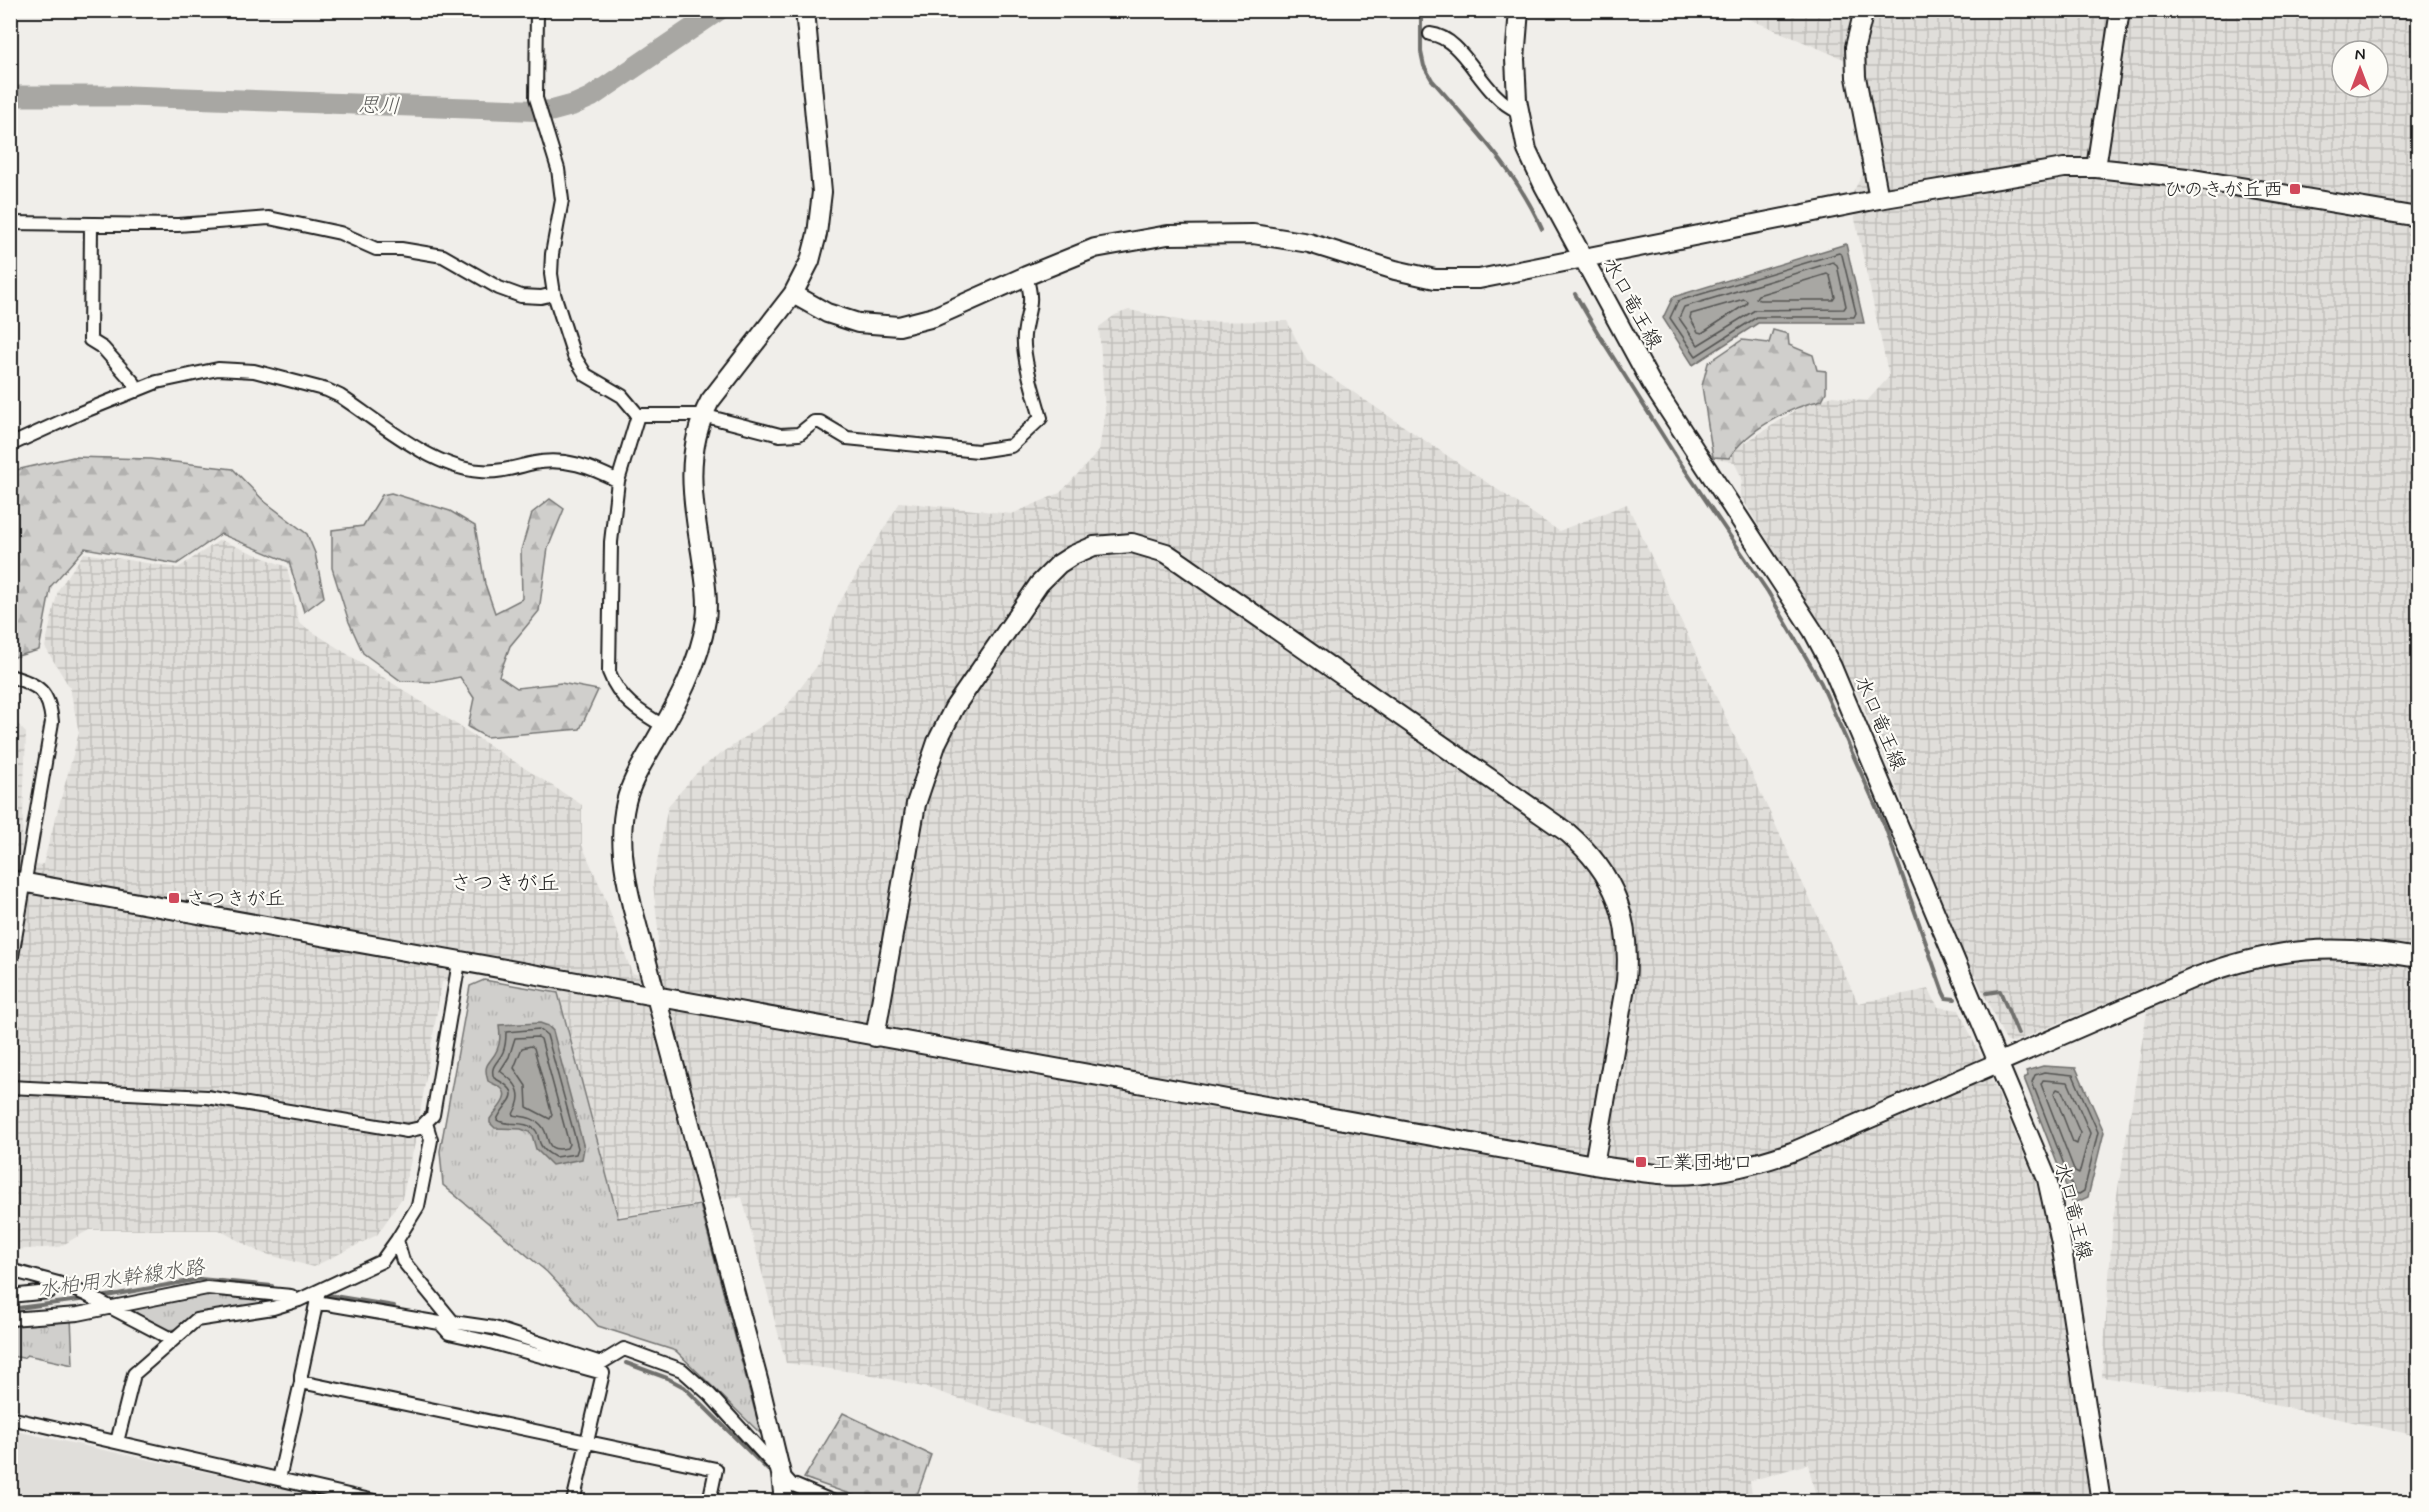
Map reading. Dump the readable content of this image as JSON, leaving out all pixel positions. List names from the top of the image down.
{
  "streets": {
    "street": ["水口竜王線"]
  },
  "districts": ["さつきが丘"],
  "water": ["思川", "水柏用水幹線水路"],
  "places": {
    "transit": ["ひのきが丘西", "さつきが丘", "工業団地口"]
  },
  "north": "top"
}
